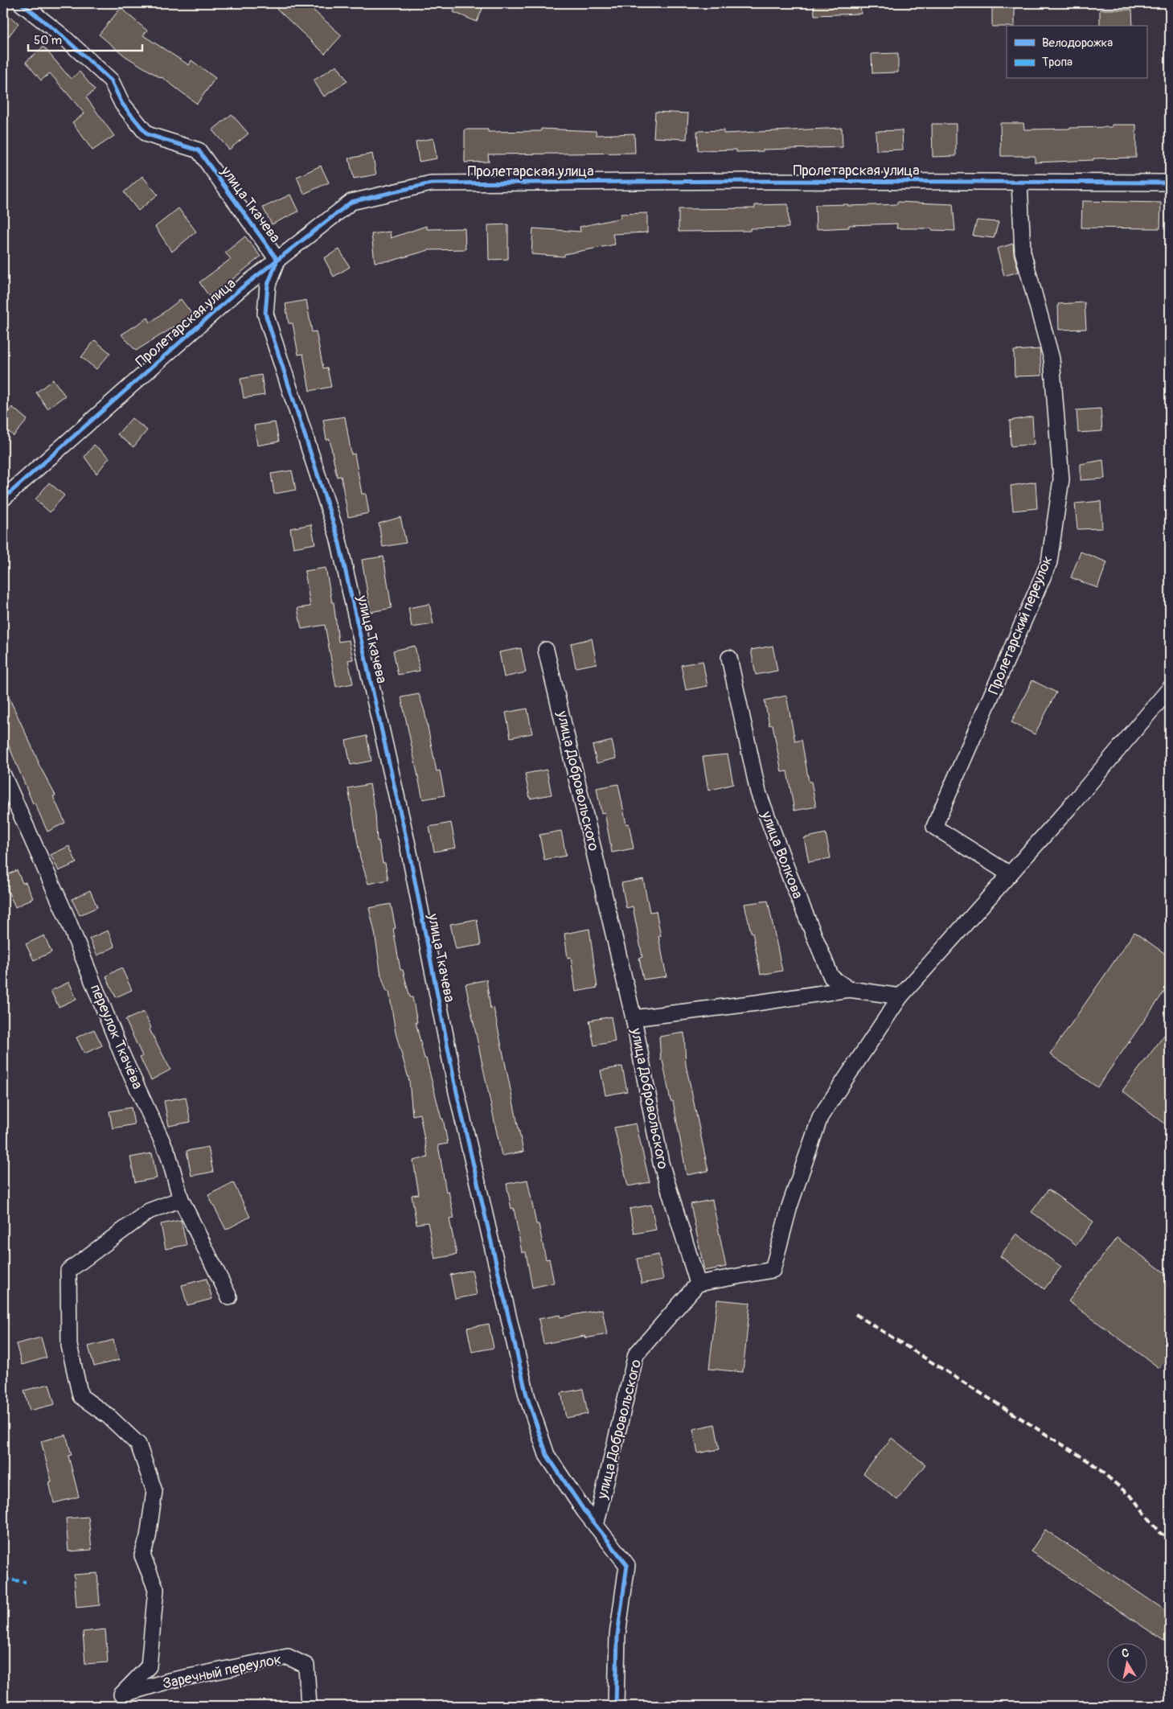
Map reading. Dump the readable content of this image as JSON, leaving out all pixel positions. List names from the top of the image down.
{
  "streets": {
    "street": [
      "Пролетарская улица",
      "улица Ткачева",
      "Пролетарский переулок",
      "улица Добровольского",
      "улица Волкова",
      "переулок Ткачёва",
      "Заречный переулок"
    ]
  },
  "crossings": [
    ["Пролетарская улица", "улица Ткачева"],
    ["Пролетарская улица", "Пролетарский переулок"],
    ["улица Ткачева", "улица Добровольского"],
    ["переулок Ткачёва", "Заречный переулок"]
  ],
  "legend": ["Велодорожка", "Тропа"],
  "scale_bar": "50 m",
  "north": "top"
}
